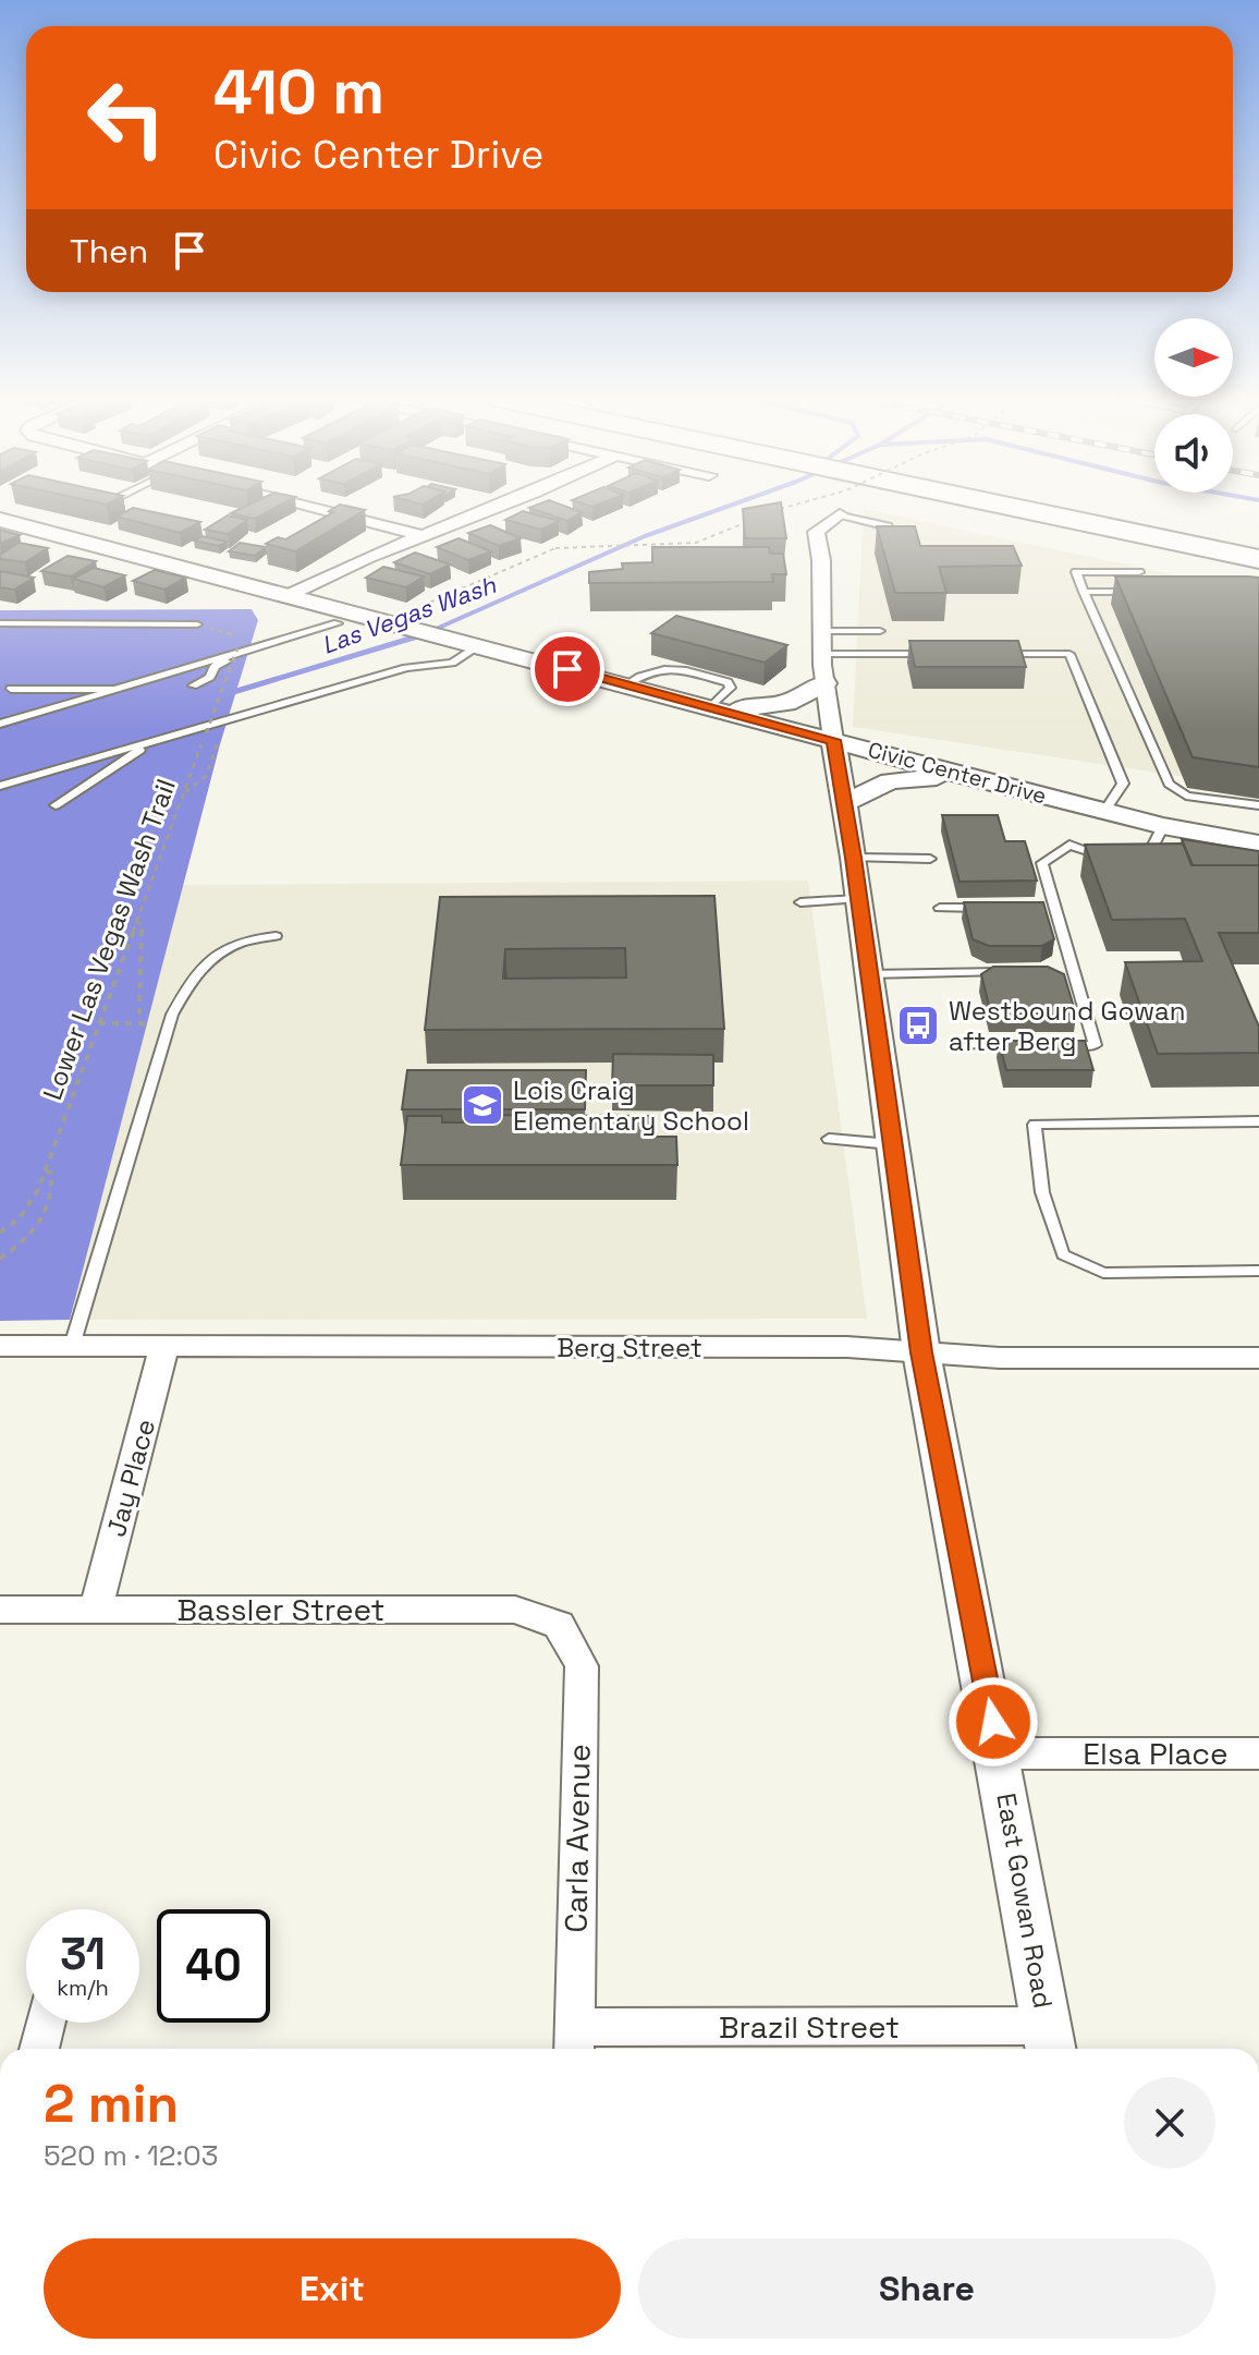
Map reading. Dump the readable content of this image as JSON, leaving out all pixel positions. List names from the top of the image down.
{
  "streets": {
    "street": [
      "Civic Center Drive",
      "Berg Street",
      "Jay Place",
      "Bassler Street",
      "Elsa Place",
      "Carla Avenue",
      "East Gowan Road",
      "Brazil Street"
    ],
    "path": ["Lower Las Vegas Wash Trail"]
  },
  "crossings": [
    ["Civic Center Drive", "East Gowan Road"],
    ["Berg Street", "Jay Place"],
    ["Berg Street", "East Gowan Road"],
    ["Jay Place", "Bassler Street"],
    ["Bassler Street", "Carla Avenue"],
    ["Elsa Place", "East Gowan Road"],
    ["Carla Avenue", "Brazil Street"],
    ["East Gowan Road", "Brazil Street"]
  ],
  "water": ["Las Vegas Wash"],
  "places": {
    "bus stop": ["Westbound Gowan after Berg"],
    "school or university": ["Lois Craig Elementary School"]
  },
  "north": "right",
  "page": {
    "turn": ["410 m", "Civic Center Drive"],
    "then": "Then",
    "speed": "31 km/h",
    "limit": "40",
    "heading": ["2 min", "520 m · 12:03"],
    "buttons": ["Exit", "Share"]
  }
}
